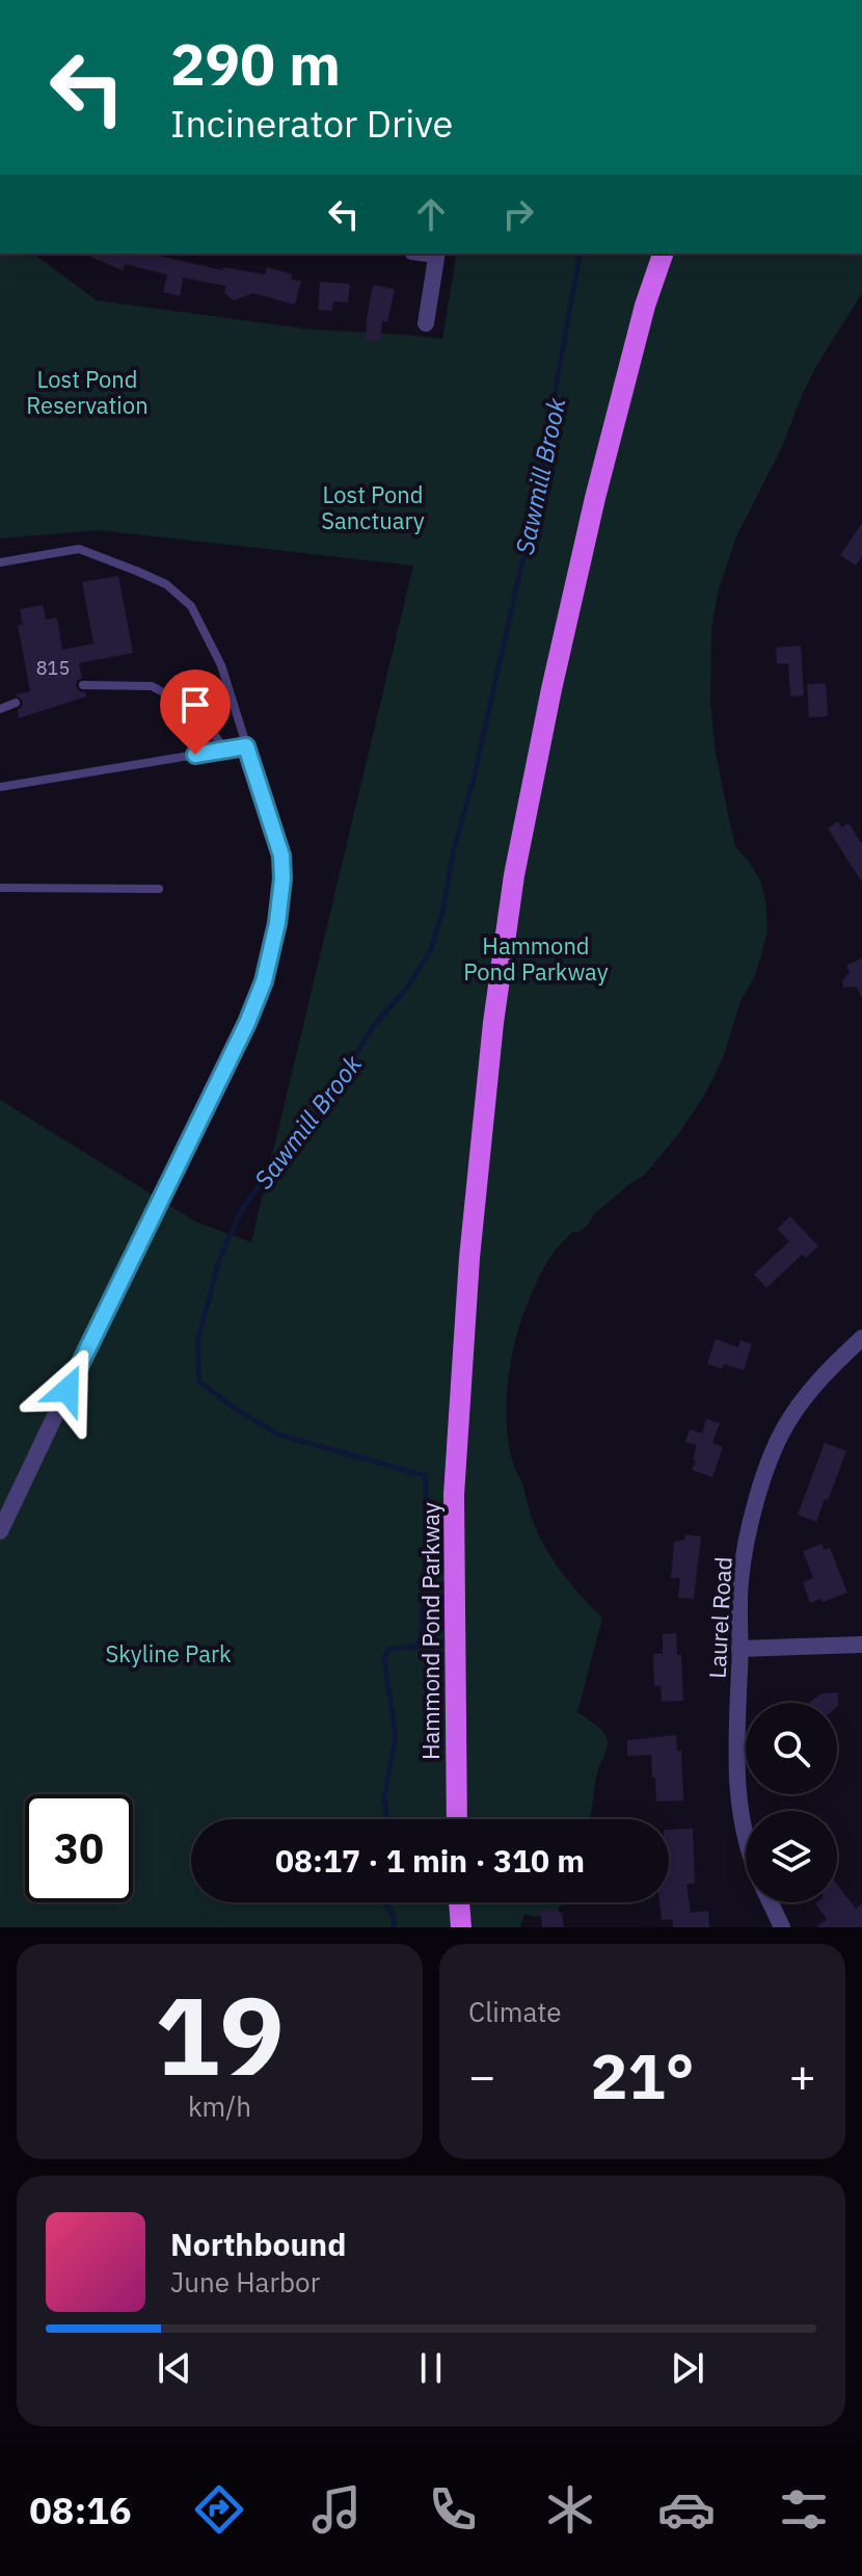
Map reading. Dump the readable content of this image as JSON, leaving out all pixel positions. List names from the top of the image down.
{
  "streets": {
    "main road": ["Hammond Pond Parkway"],
    "street": ["Laurel Road"]
  },
  "water": ["Sawmill Brook"],
  "parks": [
    "Lost Pond Reservation",
    "Lost Pond Sanctuary",
    "Hammond Pond Parkway",
    "Skyline Park"
  ],
  "house_numbers": ["815"],
  "page": {
    "turn": ["290 m", "Incinerator Drive"],
    "limit": "30",
    "trip": "08:17 · 1 min · 310 m",
    "tile": [
      ["19", "km/h"],
      "Climate"
    ],
    "heat": ["−", "21°", "+"],
    "song": ["Northbound", "June Harbor"],
    "tabs": "08:16"
  }
}
